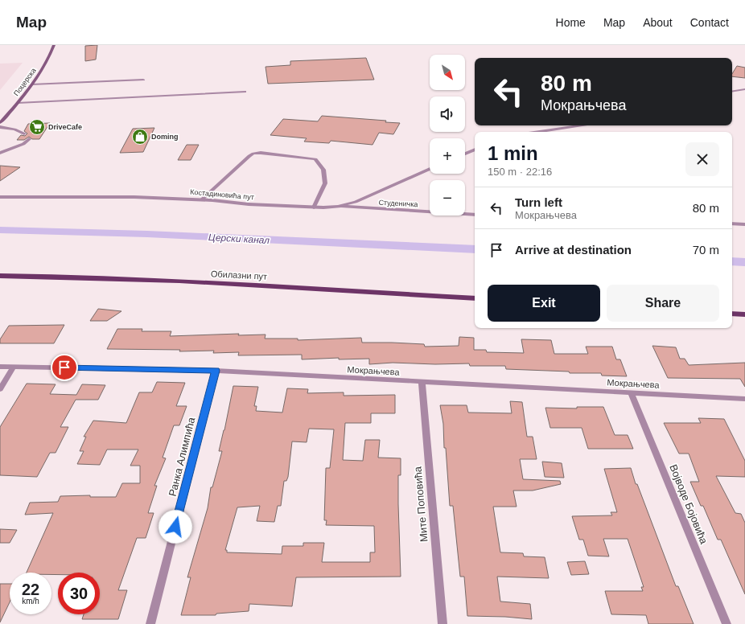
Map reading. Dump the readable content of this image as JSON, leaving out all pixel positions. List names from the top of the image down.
{
  "streets": {
    "main road": ["Поцерска", "Обилазни пут"],
    "street": [
      "Костадиновића пут",
      "Студеничка",
      "Мокрањчева",
      "Ранка Алимпића",
      "Мите Поповића",
      "Војводе Бојовића"
    ]
  },
  "crossings": [
    ["Костадиновића пут", "Студеничка"],
    ["Мокрањчева", "Ранка Алимпића"],
    ["Мокрањчева", "Мите Поповића"],
    ["Мокрањчева", "Војводе Бојовића"]
  ],
  "water": ["Церски канал"],
  "places": {
    "supermarket": ["DriveCafe"],
    "shop": ["Doming"]
  },
  "north": "bottom right",
  "page": {
    "header": "Map",
    "nav": [
      "Home",
      "Map",
      "About",
      "Contact"
    ],
    "map_buttons": ["+", "−"],
    "turn": ["80 m", "Мокрањчева"],
    "heading": ["1 min", "150 m · 22:16"],
    "list": [
      {
        "name": "Turn left",
        "note": "Мокрањчева",
        "value": "80 m"
      },
      {
        "name": "Arrive at destination",
        "value": "70 m"
      }
    ],
    "buttons": ["Exit", "Share"],
    "speed": "22 km/h",
    "limit": "30"
  }
}
